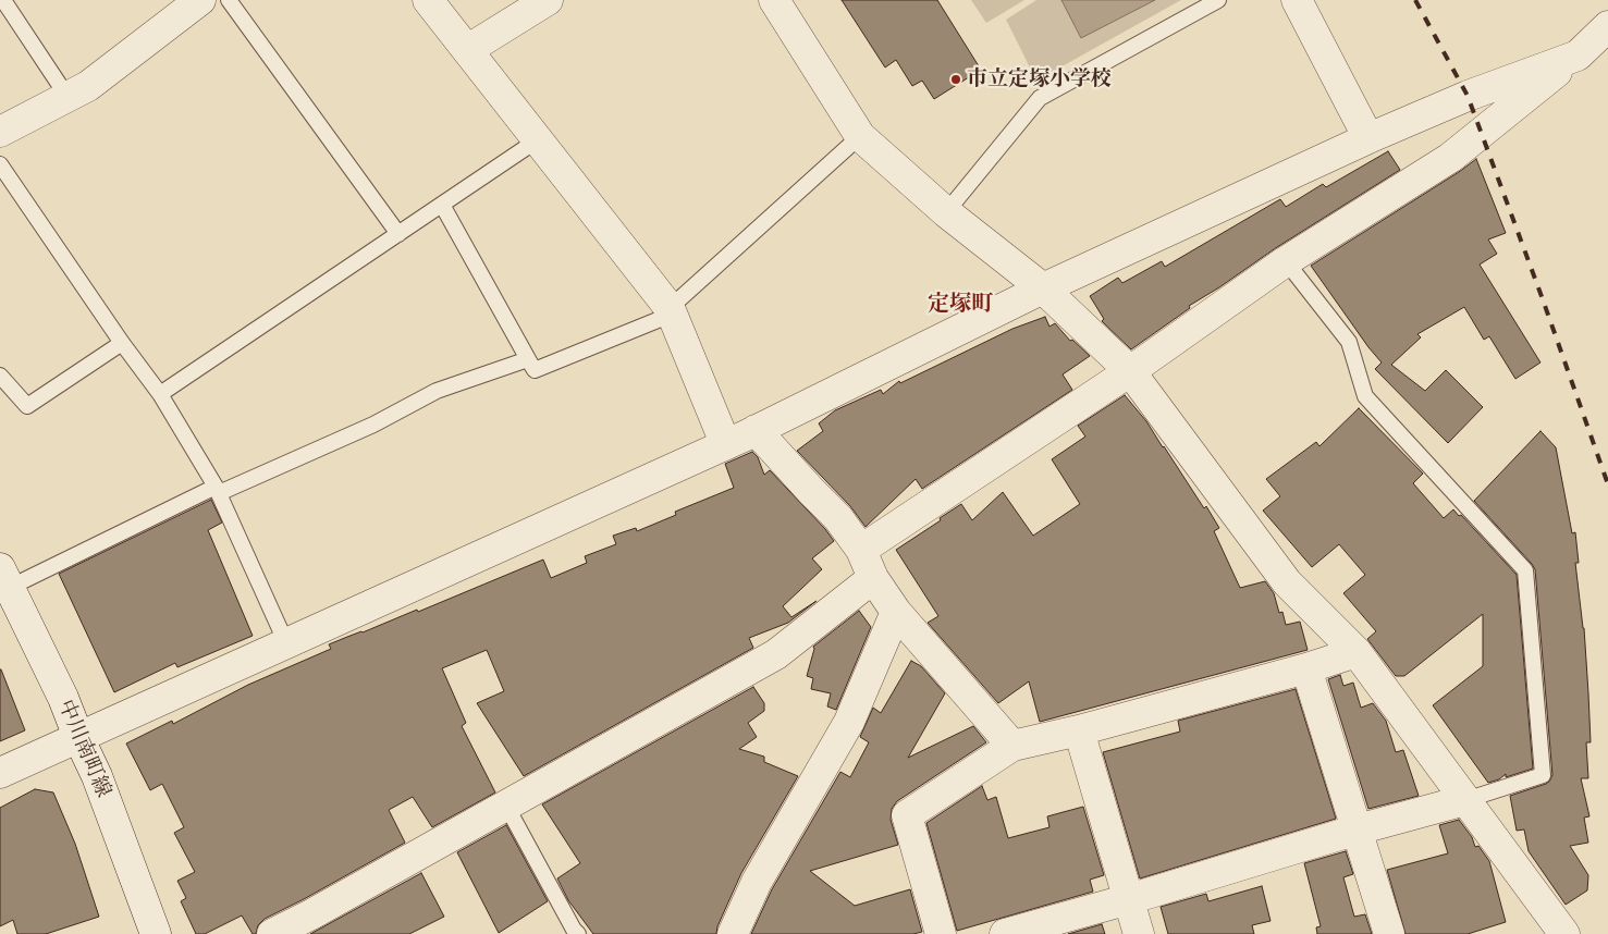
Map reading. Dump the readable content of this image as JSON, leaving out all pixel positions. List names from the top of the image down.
{
  "streets": {
    "street": ["中川南町線"]
  },
  "districts": ["定塚町"],
  "places": ["市立定塚小学校"]
}
